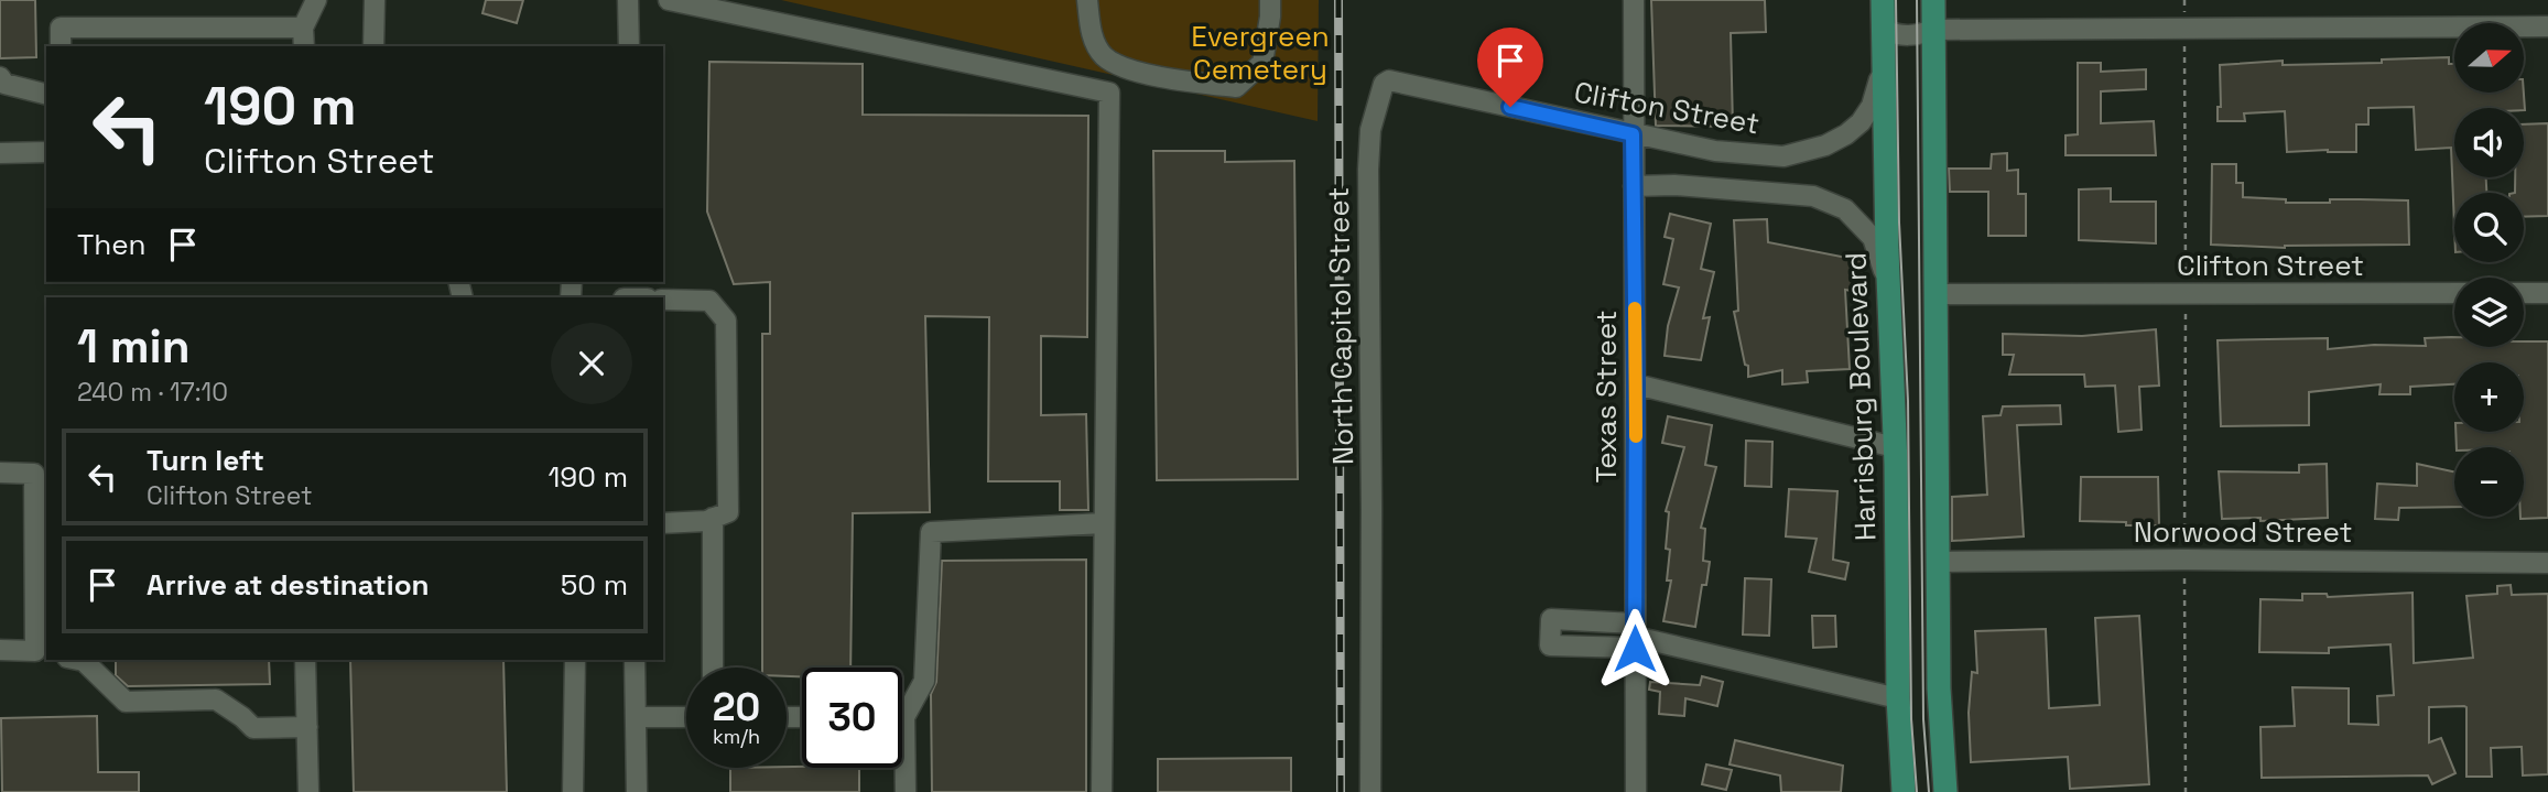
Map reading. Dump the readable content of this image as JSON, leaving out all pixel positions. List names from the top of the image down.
{
  "streets": {
    "main road": ["Harrisburg Boulevard"],
    "street": [
      "Clifton Street",
      "North Capitol Street",
      "Texas Street",
      "Norwood Street"
    ]
  },
  "crossings": [
    ["Clifton Street", "North Capitol Street"],
    ["Clifton Street", "Texas Street"],
    ["Clifton Street", "Harrisburg Boulevard"]
  ],
  "parks": ["Evergreen Cemetery"],
  "north": "right",
  "page": {
    "map_buttons": ["+", "−"],
    "turn": ["190 m", "Clifton Street"],
    "then": "Then",
    "heading": ["1 min", "240 m · 17:10"],
    "list": [
      {
        "name": "Turn left",
        "note": "Clifton Street",
        "value": "190 m"
      },
      {
        "name": "Arrive at destination",
        "value": "50 m"
      }
    ],
    "speed": "20 km/h",
    "limit": "30"
  }
}
